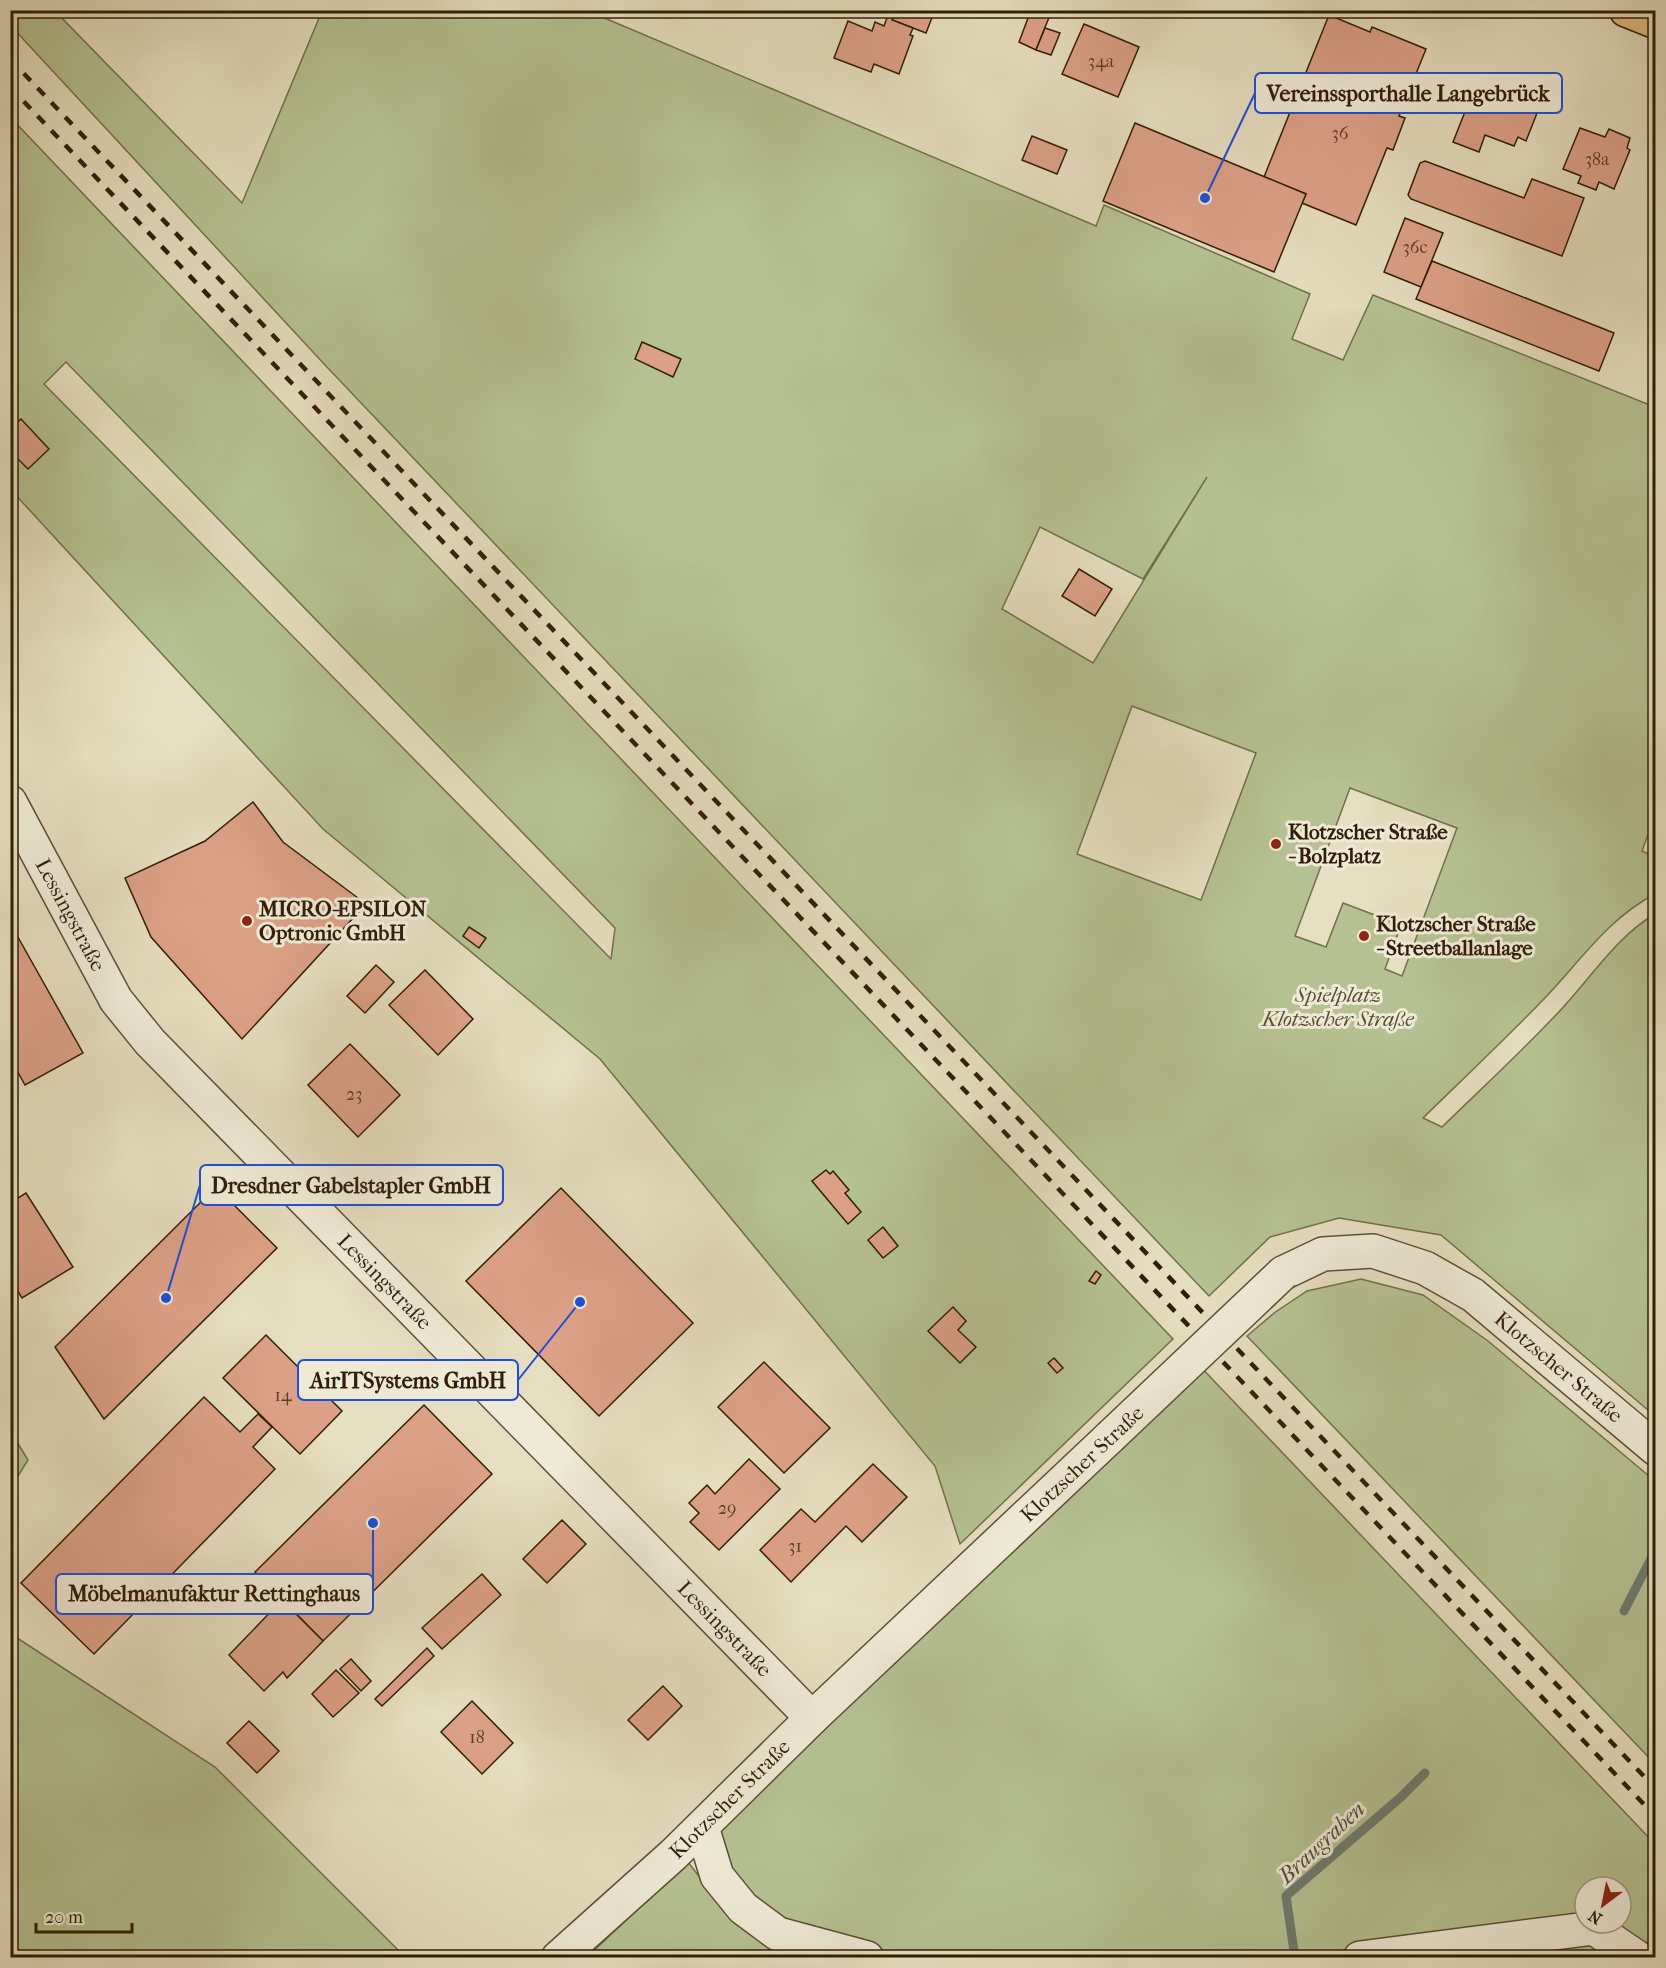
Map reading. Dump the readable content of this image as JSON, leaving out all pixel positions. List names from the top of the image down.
{
  "streets": {
    "street": ["Lessingstraße", "Klotzscher Straße"]
  },
  "crossings": [
    ["Lessingstraße", "Klotzscher Straße"]
  ],
  "water": ["Braugraben"],
  "parks": ["Spielplatz Klotzscher Straße"],
  "places": [
    "Vereinssporthalle Langebrück",
    "Klotzscher Straße - Bolzplatz",
    "MICRO-EPSILON Optronic GmbH",
    "Klotzscher Straße - Streetballanlage",
    "Dresdner Gabelstapler GmbH",
    "AirITSystems GmbH",
    "Möbelmanufaktur Rettinghaus"
  ],
  "house_numbers": [
    "34a",
    "36",
    "38a",
    "36c",
    "23",
    "14",
    "29",
    "31",
    "18"
  ],
  "scale_bar": "20 m",
  "north": "bottom left"
}
